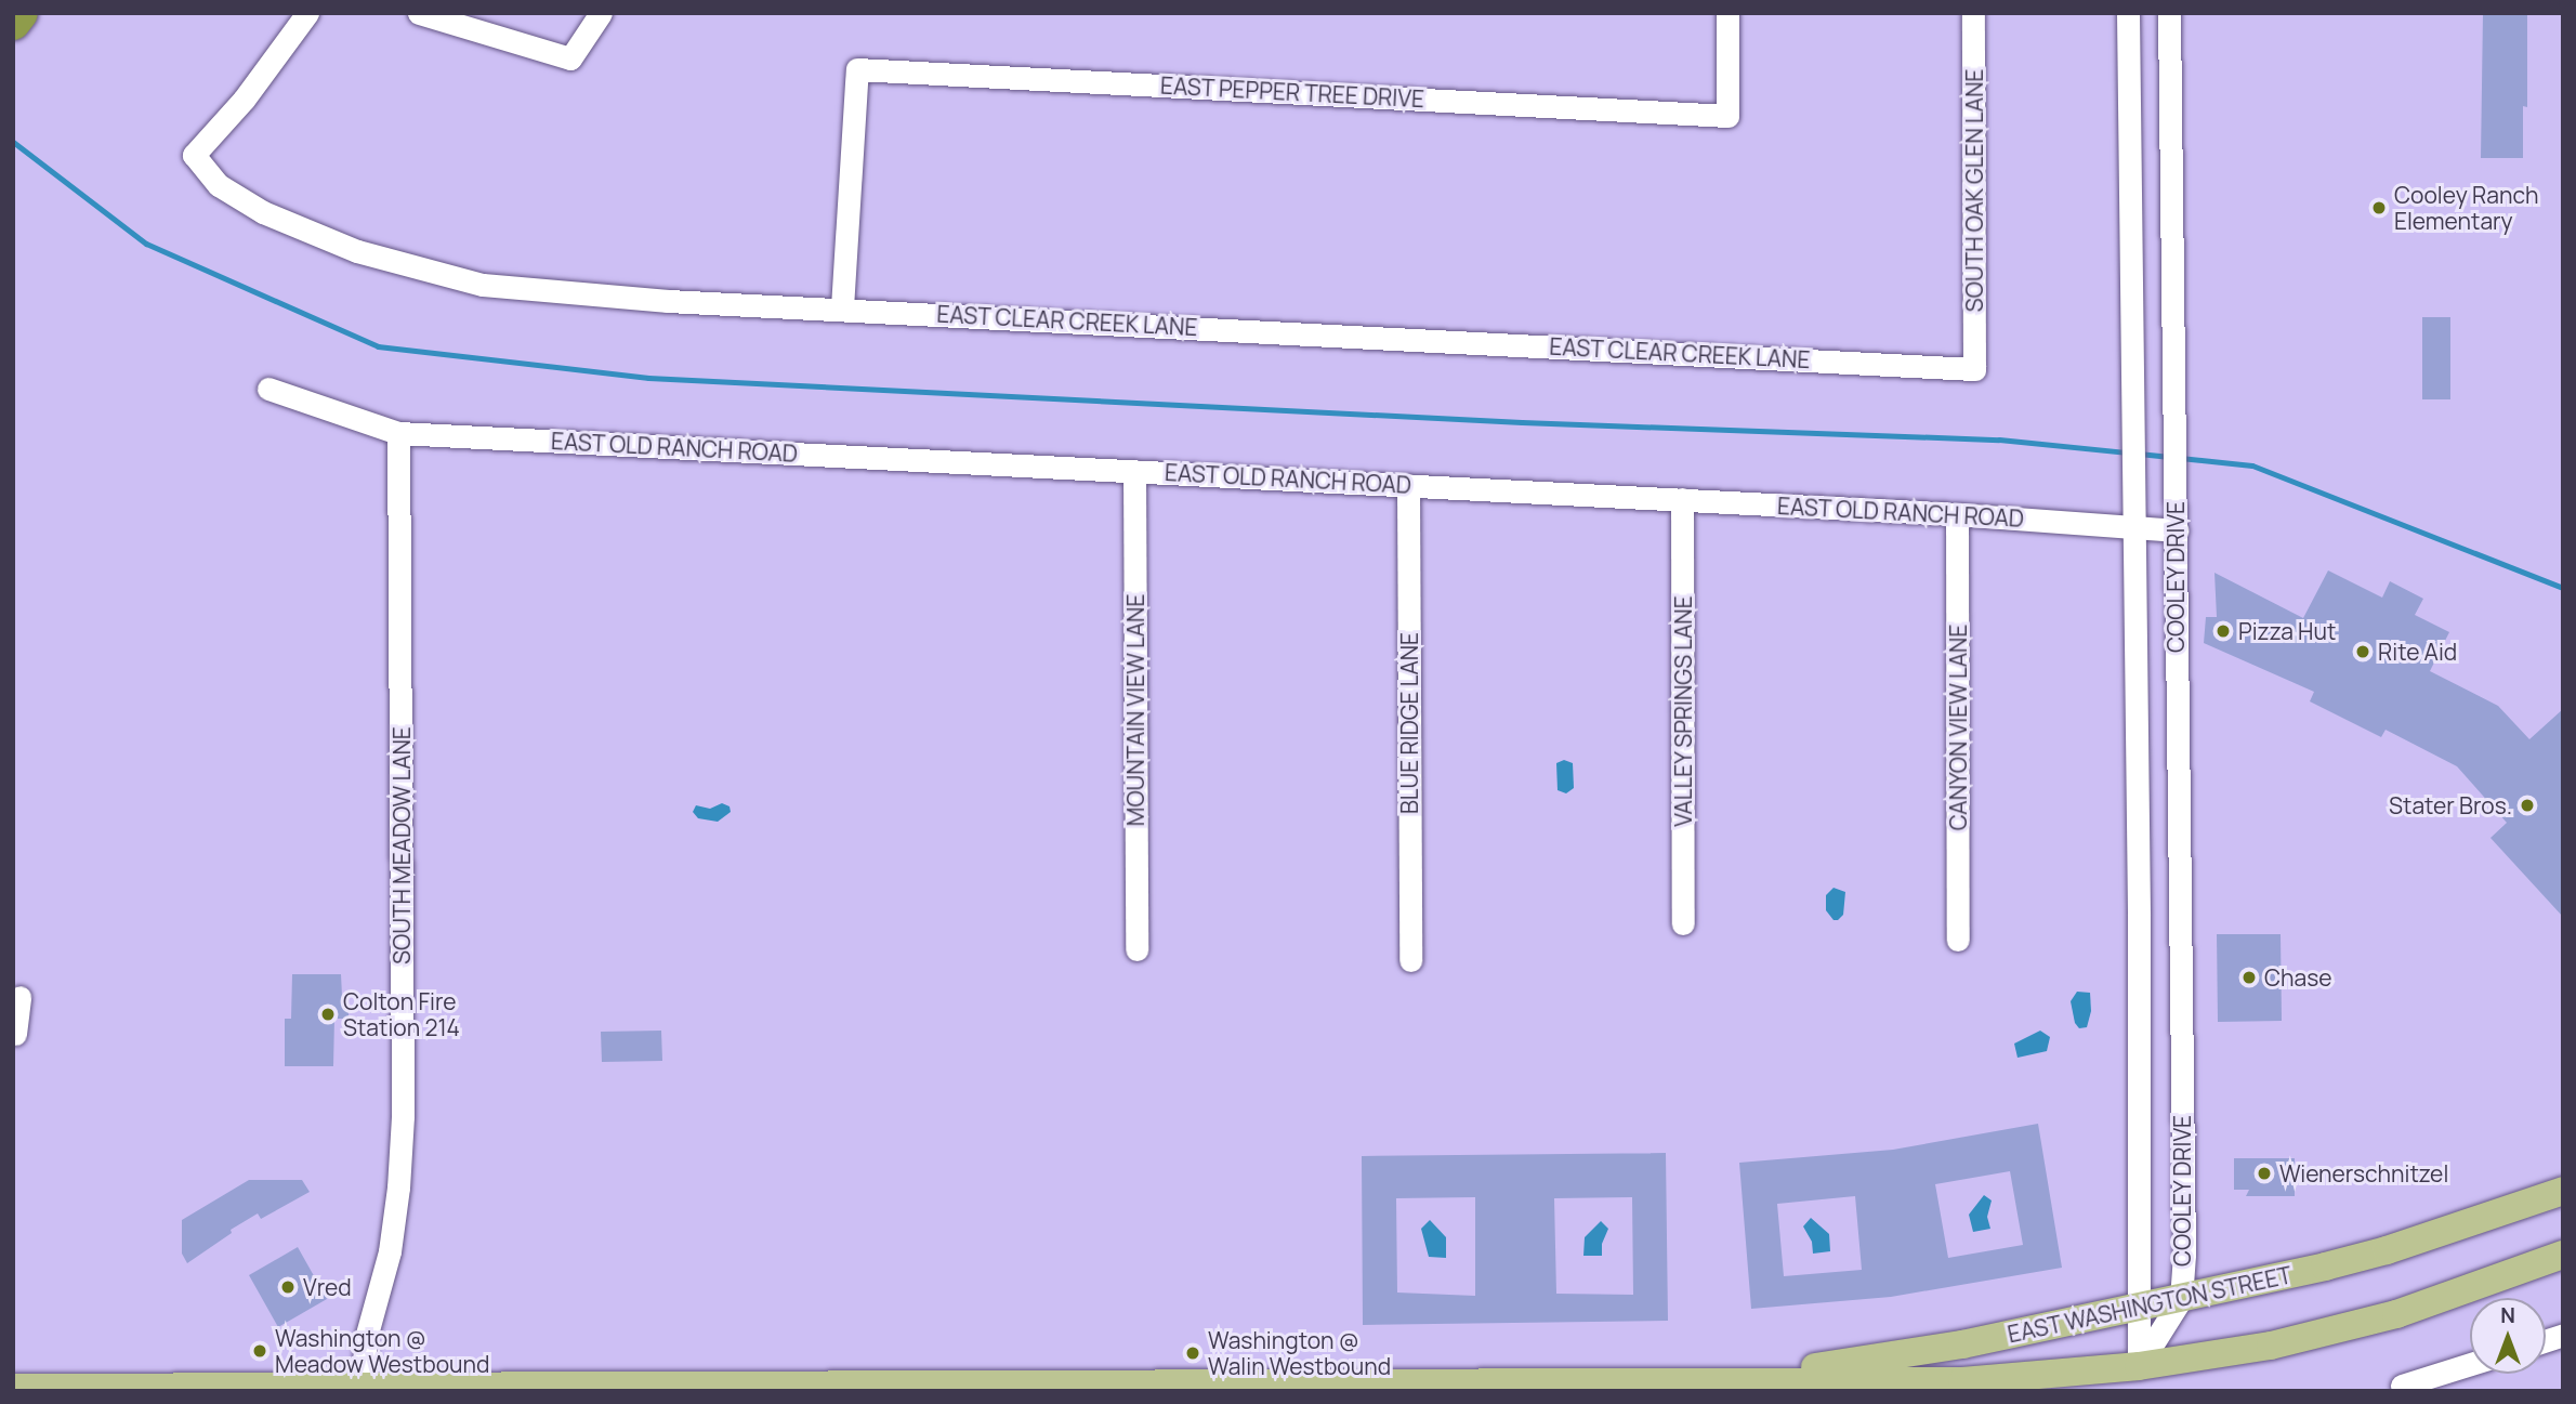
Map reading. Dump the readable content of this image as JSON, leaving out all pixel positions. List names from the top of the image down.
{
  "streets": {
    "main road": ["EAST WASHINGTON STREET"],
    "street": [
      "EAST PEPPER TREE DRIVE",
      "SOUTH OAK GLEN LANE",
      "EAST CLEAR CREEK LANE",
      "EAST OLD RANCH ROAD",
      "COOLEY DRIVE",
      "MOUNTAIN VIEW LANE",
      "VALLEY SPRINGS LANE",
      "BLUE RIDGE LANE",
      "CANYON VIEW LANE",
      "SOUTH MEADOW LANE"
    ]
  },
  "crossings": [
    ["EAST PEPPER TREE DRIVE", "EAST CLEAR CREEK LANE"],
    ["SOUTH OAK GLEN LANE", "EAST CLEAR CREEK LANE"],
    ["EAST OLD RANCH ROAD", "COOLEY DRIVE"],
    ["EAST OLD RANCH ROAD", "MOUNTAIN VIEW LANE"],
    ["EAST OLD RANCH ROAD", "VALLEY SPRINGS LANE"],
    ["EAST OLD RANCH ROAD", "BLUE RIDGE LANE"],
    ["EAST OLD RANCH ROAD", "CANYON VIEW LANE"],
    ["EAST OLD RANCH ROAD", "SOUTH MEADOW LANE"],
    ["COOLEY DRIVE", "EAST WASHINGTON STREET"],
    ["SOUTH MEADOW LANE", "EAST WASHINGTON STREET"]
  ],
  "places": [
    "Cooley Ranch Elementary",
    "Pizza Hut",
    "Rite Aid",
    "Stater Bros.",
    "Chase",
    "Colton Fire Station 214",
    "Wienerschnitzel",
    "Vred",
    "Washington @ Meadow Westbound",
    "Washington @ Walin Westbound"
  ],
  "north": "top"
}
